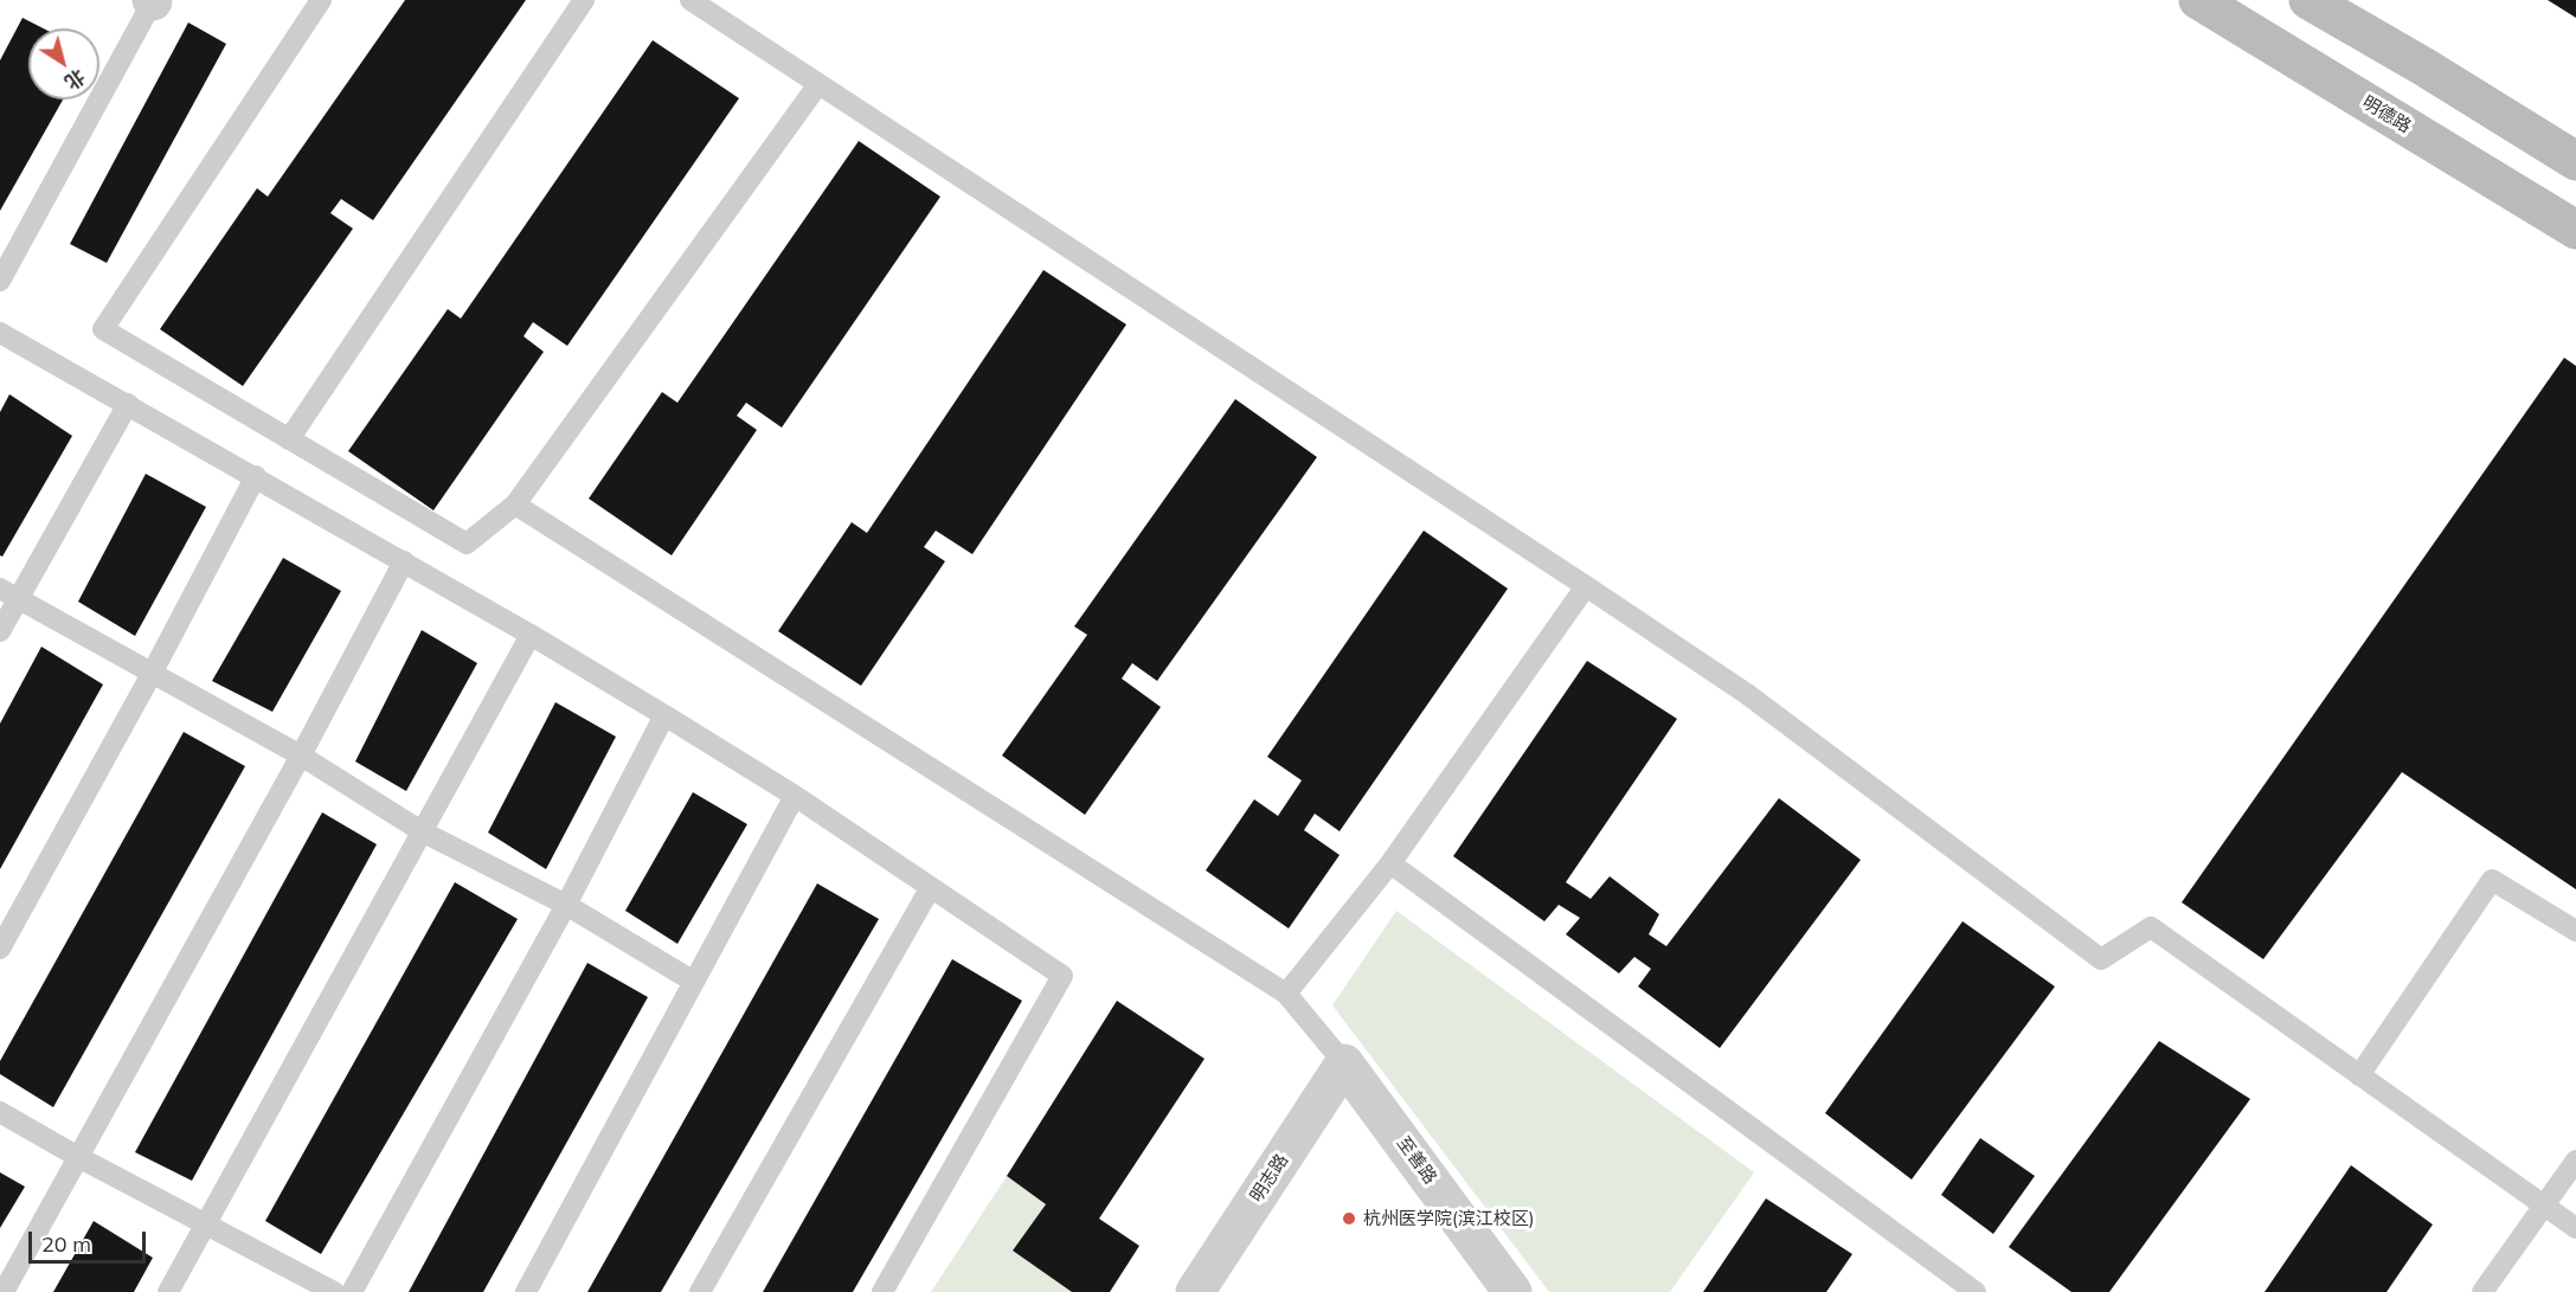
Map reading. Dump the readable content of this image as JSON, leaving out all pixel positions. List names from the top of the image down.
{
  "streets": {
    "street": ["明德路", "至善路", "明志路"]
  },
  "crossings": [
    ["至善路", "明志路"]
  ],
  "places": ["杭州医学院(滨江校区)"],
  "scale_bar": "20 m",
  "north": "bottom right"
}
